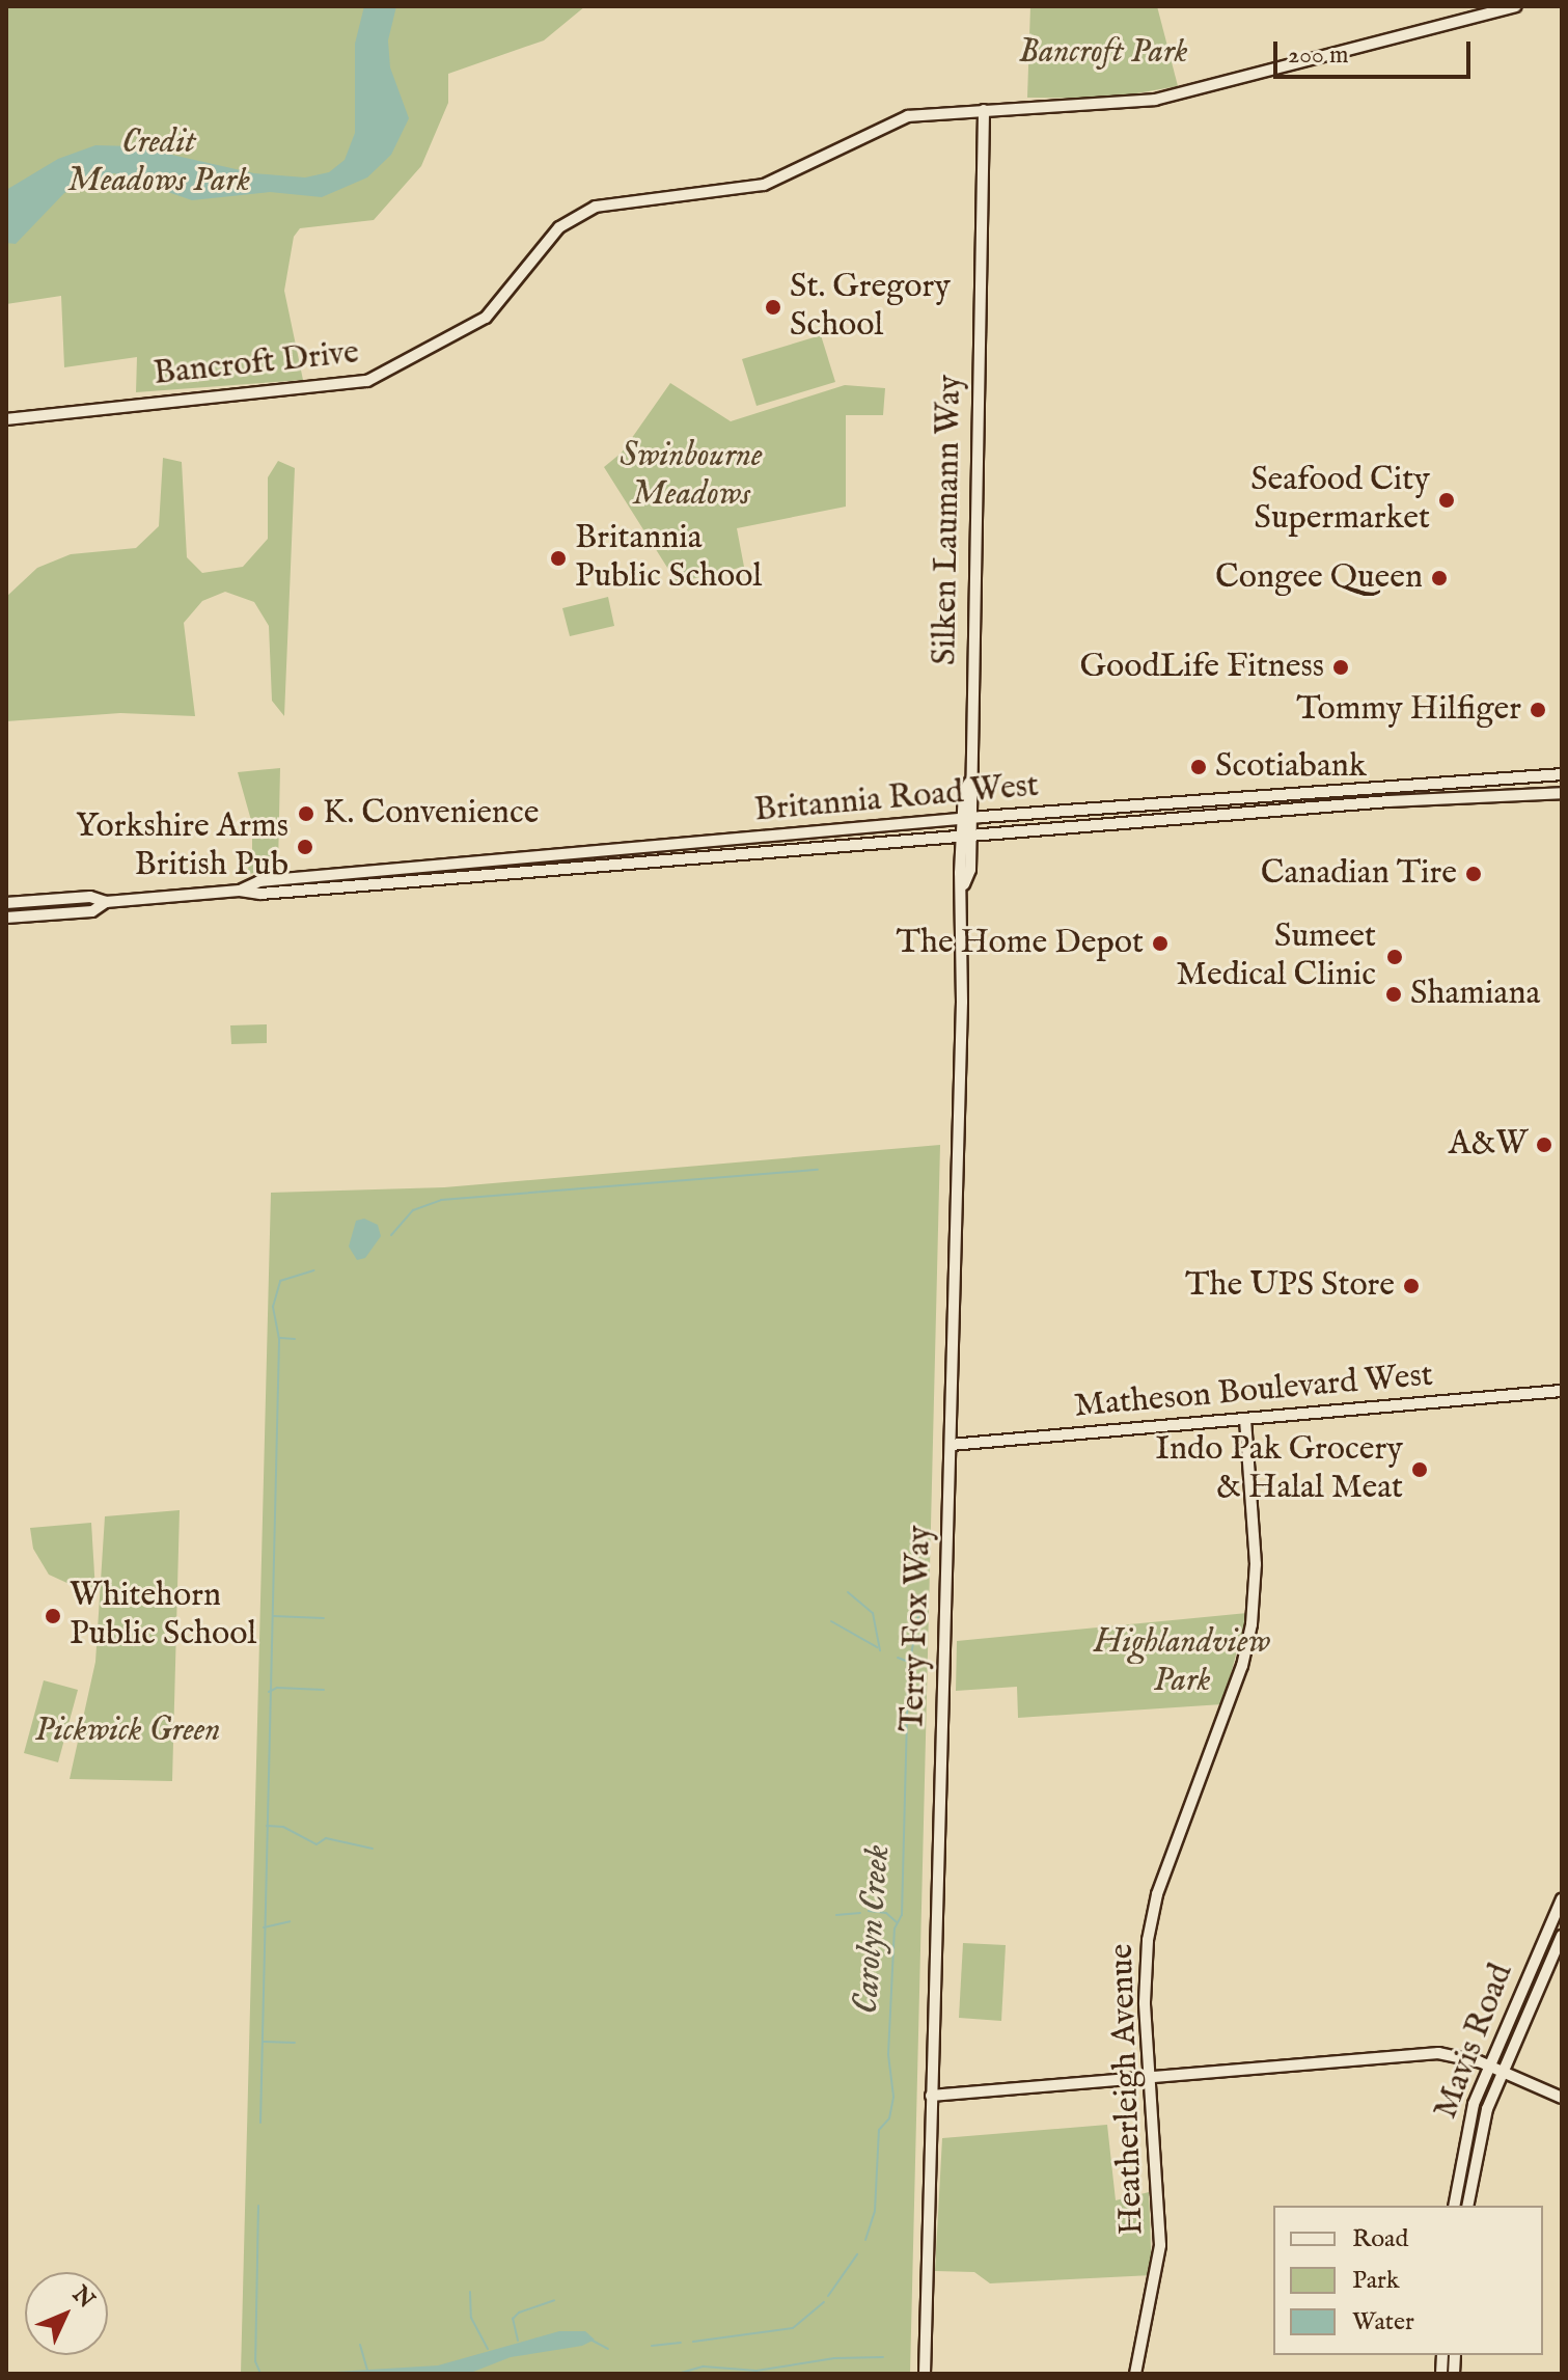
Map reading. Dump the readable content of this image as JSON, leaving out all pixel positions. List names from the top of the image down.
{
  "streets": {
    "street": [
      "Bancroft Drive",
      "Silken Laumann Way",
      "Britannia Road West",
      "Matheson Boulevard West",
      "Terry Fox Way",
      "Mavis Road",
      "Heatherleigh Avenue"
    ]
  },
  "crossings": [
    ["Bancroft Drive", "Silken Laumann Way"],
    ["Silken Laumann Way", "Britannia Road West"],
    ["Silken Laumann Way", "Terry Fox Way"],
    ["Britannia Road West", "Terry Fox Way"],
    ["Matheson Boulevard West", "Terry Fox Way"],
    ["Matheson Boulevard West", "Heatherleigh Avenue"]
  ],
  "water": ["Carolyn Creek"],
  "parks": [
    "Bancroft Park",
    "Credit Meadows Park",
    "Swinbourne Meadows",
    "Highlandview Park",
    "Pickwick Green"
  ],
  "places": [
    "St. Gregory School",
    "Seafood City Supermarket",
    "Britannia Public School",
    "Congee Queen",
    "GoodLife Fitness",
    "Tommy Hilfiger",
    "Scotiabank",
    "K. Convenience",
    "Yorkshire Arms British Pub",
    "Canadian Tire",
    "The Home Depot",
    "Sumeet Medical Clinic",
    "Shamiana",
    "A&W",
    "The UPS Store",
    "Indo Pak Grocery & Halal Meat",
    "Whitehorn Public School"
  ],
  "legend": ["Road", "Park", "Water"],
  "scale_bar": "200 m",
  "north": "top right"
}
